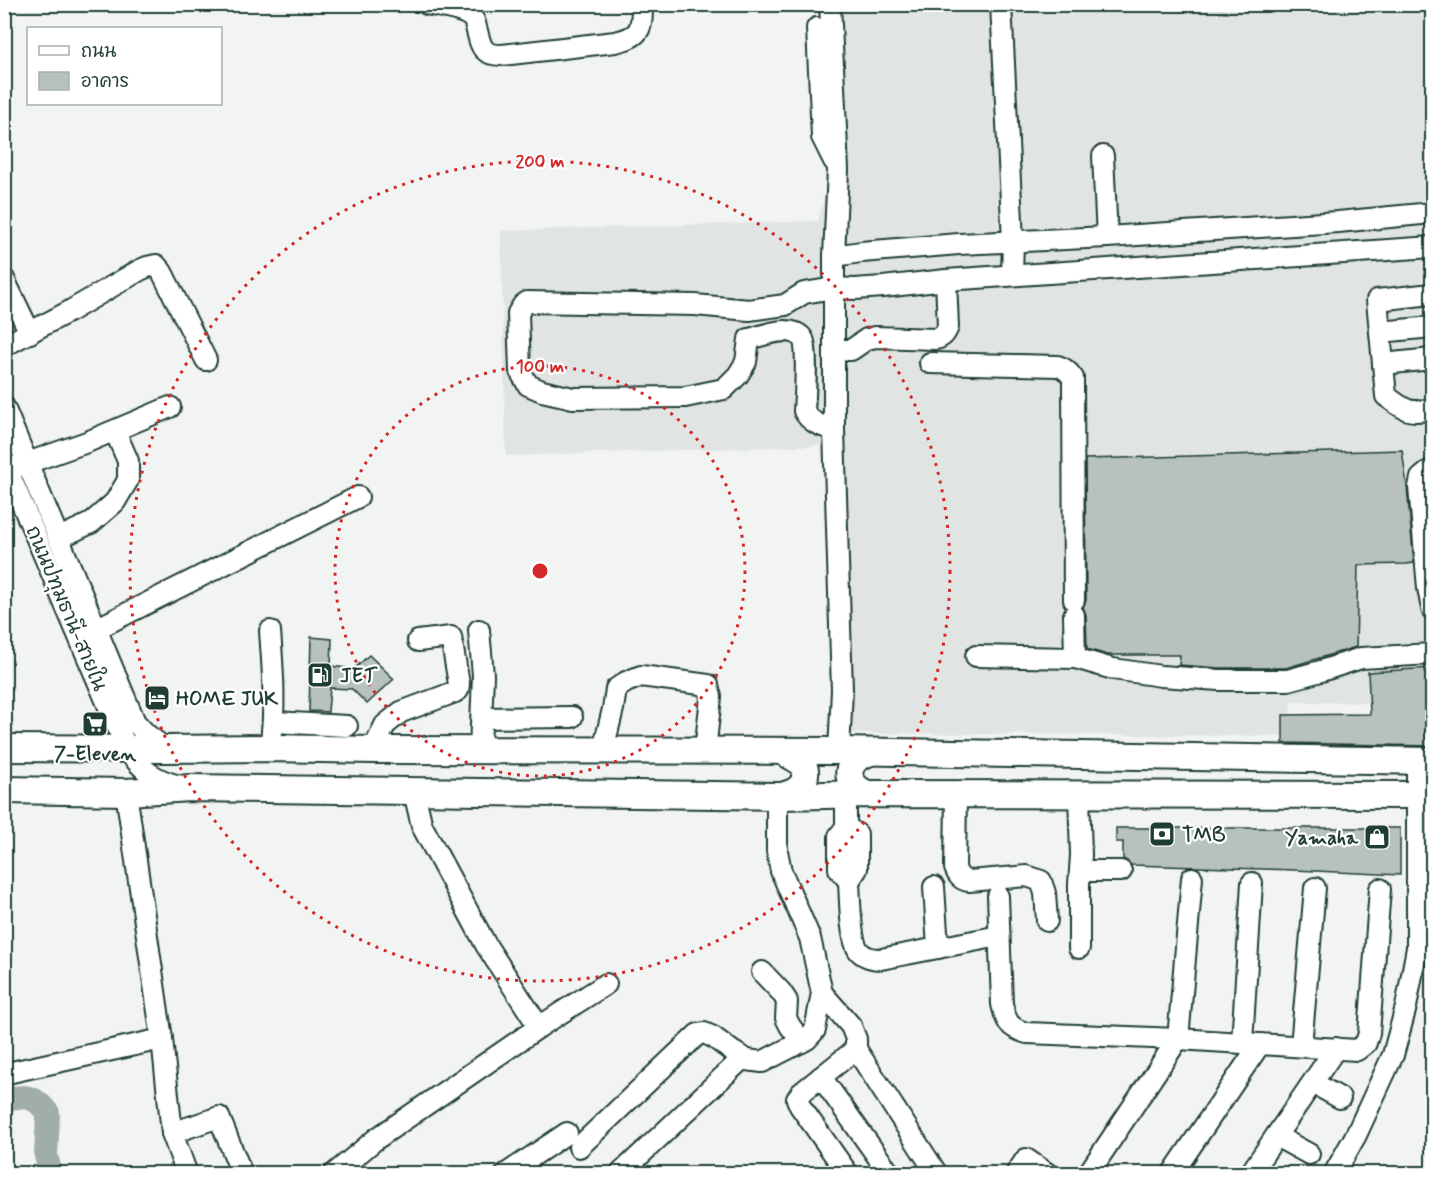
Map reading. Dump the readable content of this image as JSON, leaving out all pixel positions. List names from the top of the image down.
{
  "streets": {
    "street": ["ถนนปทุมธานี-สายใน"]
  },
  "places": {
    "fuel station": ["JET"],
    "hotel": ["HOME JUK"],
    "supermarket": ["7-Eleven"],
    "bank": ["TMB"],
    "shop": ["Yamaha"]
  },
  "legend": ["ถนน", "อาคาร"],
  "rings": ["200 m", "100 m"]
}
